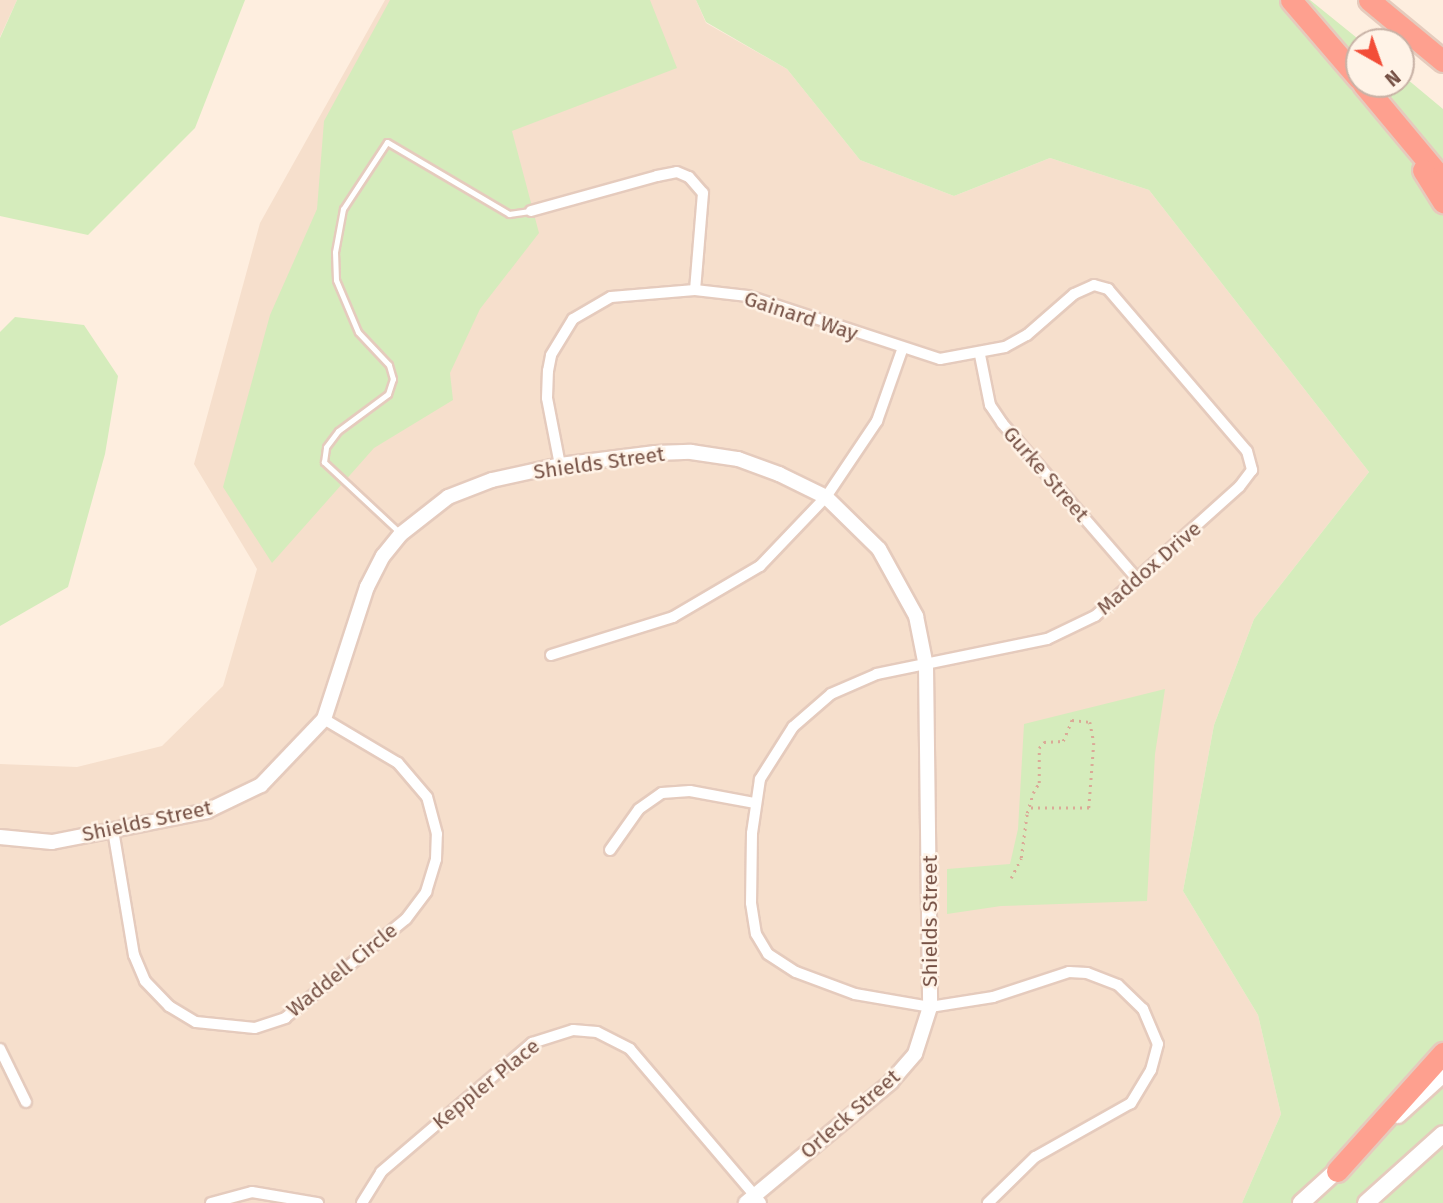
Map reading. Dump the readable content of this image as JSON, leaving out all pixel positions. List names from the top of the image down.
{
  "streets": {
    "street": [
      "Gainard Way",
      "Shields Street",
      "Gurke Street",
      "Maddox Drive",
      "Waddell Circle",
      "Keppler Place",
      "Orleck Street"
    ]
  },
  "crossings": [
    ["Gainard Way", "Shields Street"],
    ["Gainard Way", "Gurke Street"],
    ["Gainard Way", "Maddox Drive"],
    ["Shields Street", "Maddox Drive"],
    ["Shields Street", "Waddell Circle"],
    ["Shields Street", "Orleck Street"],
    ["Gurke Street", "Maddox Drive"],
    ["Maddox Drive", "Orleck Street"],
    ["Keppler Place", "Orleck Street"]
  ],
  "north": "bottom right"
}
